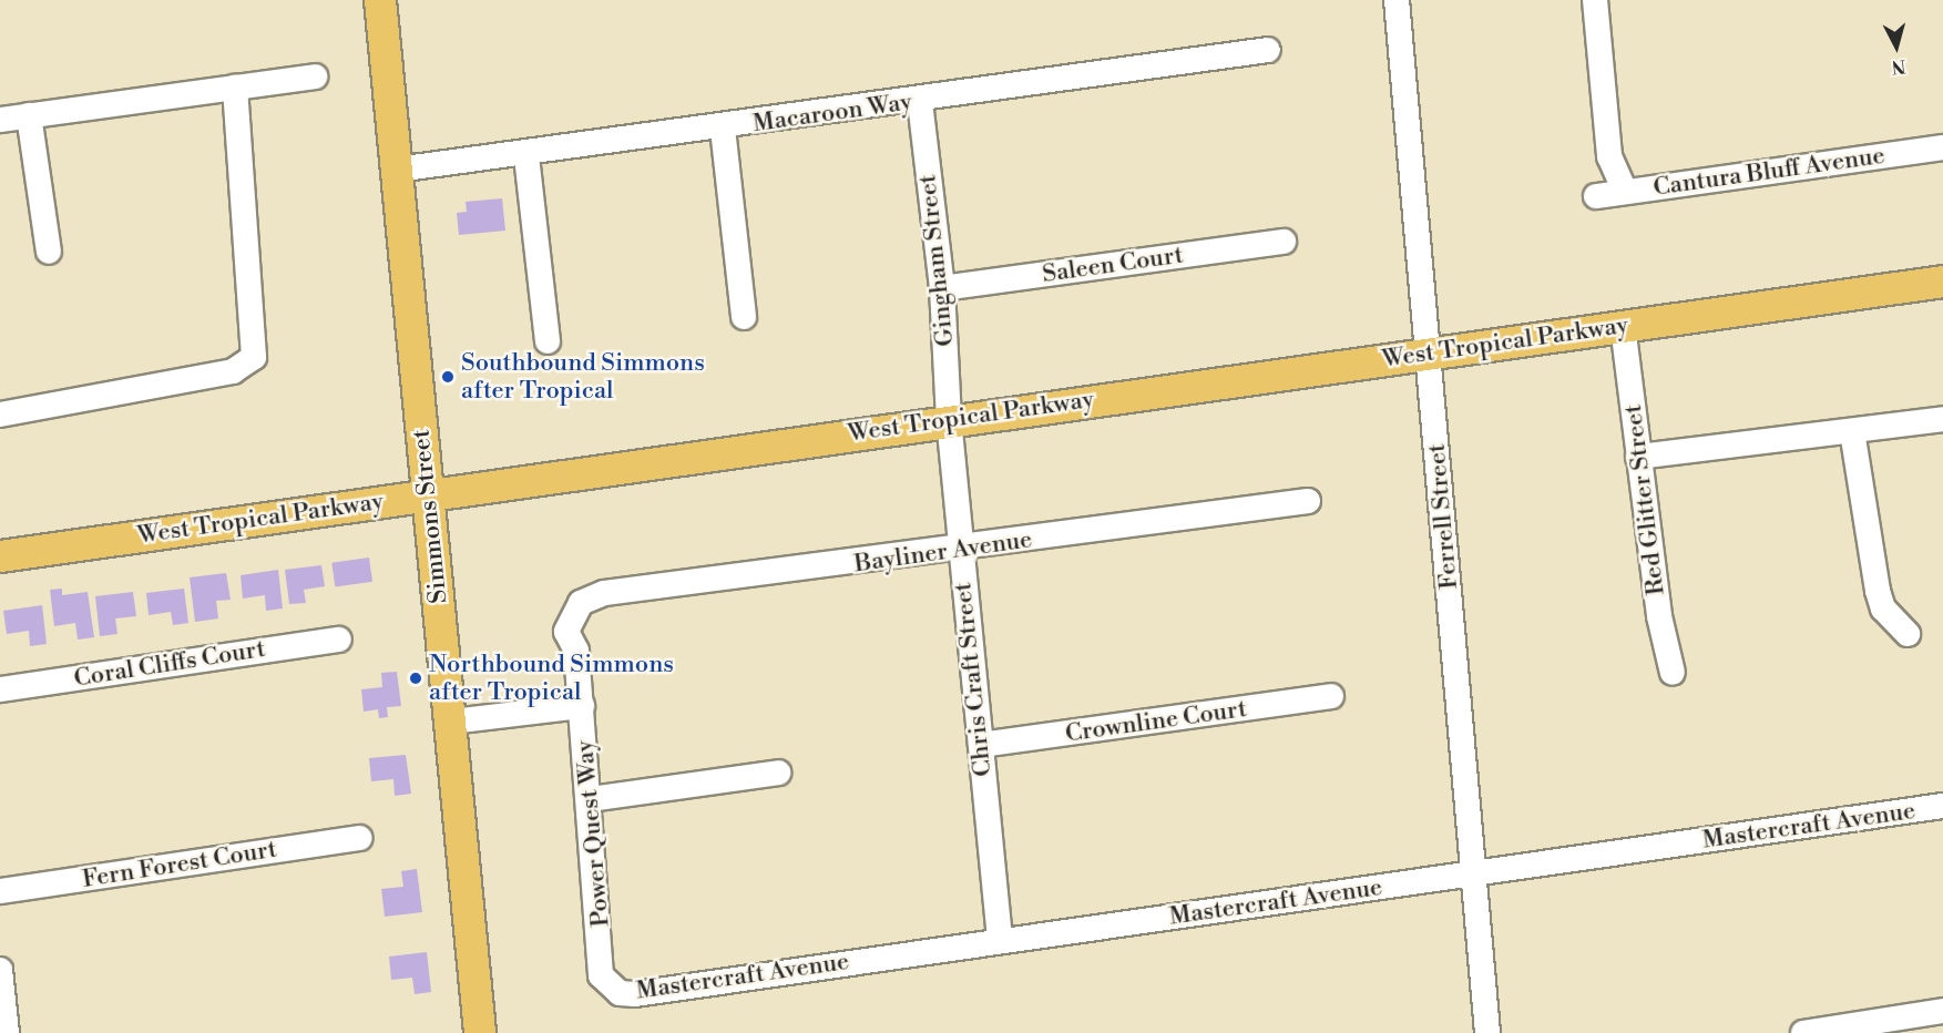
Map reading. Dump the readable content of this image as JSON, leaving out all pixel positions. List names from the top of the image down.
{
  "streets": {
    "main road": ["West Tropical Parkway", "Simmons Street"],
    "street": [
      "Macaroon Way",
      "Cantura Bluff Avenue",
      "Gingham Street",
      "Saleen Court",
      "Red Glitter Street",
      "Ferrell Street",
      "Bayliner Avenue",
      "Coral Cliffs Court",
      "Chris Craft Street",
      "Crownline Court",
      "Mastercraft Avenue",
      "Power Quest Way",
      "Fern Forest Court"
    ]
  },
  "crossings": [
    ["Macaroon Way", "Gingham Street"],
    ["Macaroon Way", "Simmons Street"],
    ["Gingham Street", "Saleen Court"],
    ["Gingham Street", "West Tropical Parkway"],
    ["Gingham Street", "Chris Craft Street"],
    ["West Tropical Parkway", "Red Glitter Street"],
    ["West Tropical Parkway", "Simmons Street"],
    ["West Tropical Parkway", "Ferrell Street"],
    ["West Tropical Parkway", "Chris Craft Street"],
    ["Ferrell Street", "Mastercraft Avenue"],
    ["Bayliner Avenue", "Chris Craft Street"],
    ["Bayliner Avenue", "Power Quest Way"],
    ["Chris Craft Street", "Crownline Court"],
    ["Chris Craft Street", "Mastercraft Avenue"],
    ["Mastercraft Avenue", "Power Quest Way"]
  ],
  "places": ["Southbound Simmons after Tropical", "Northbound Simmons after Tropical"],
  "north": "bottom"
}
